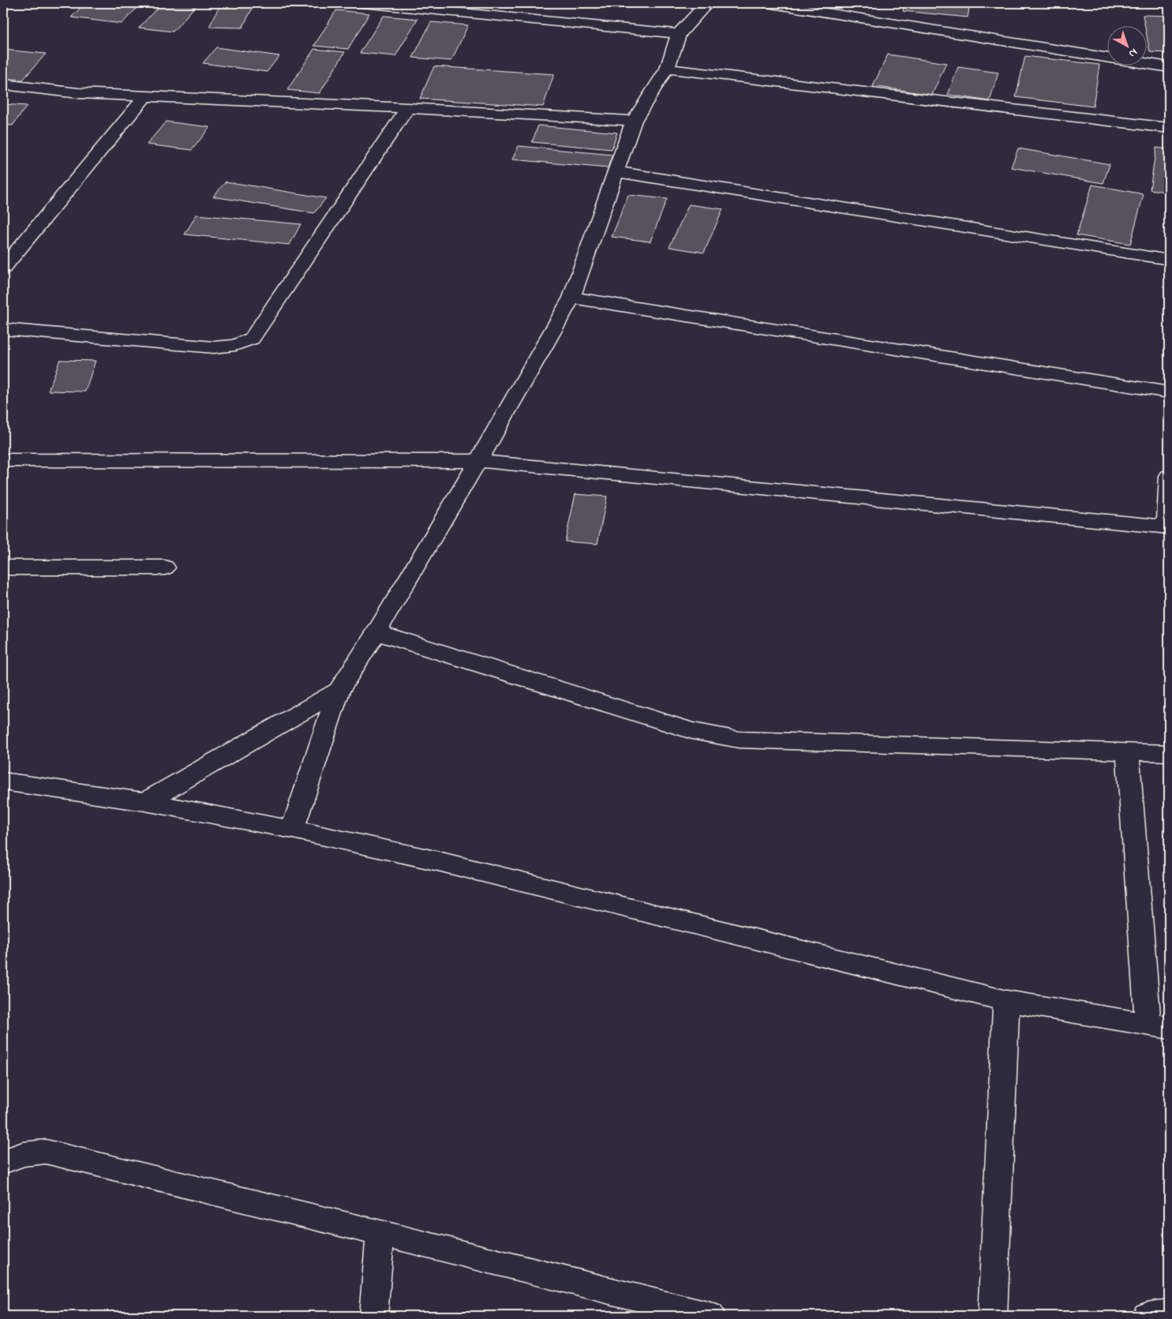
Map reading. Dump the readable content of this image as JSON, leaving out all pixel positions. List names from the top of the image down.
{
  "north": "bottom right"
}
